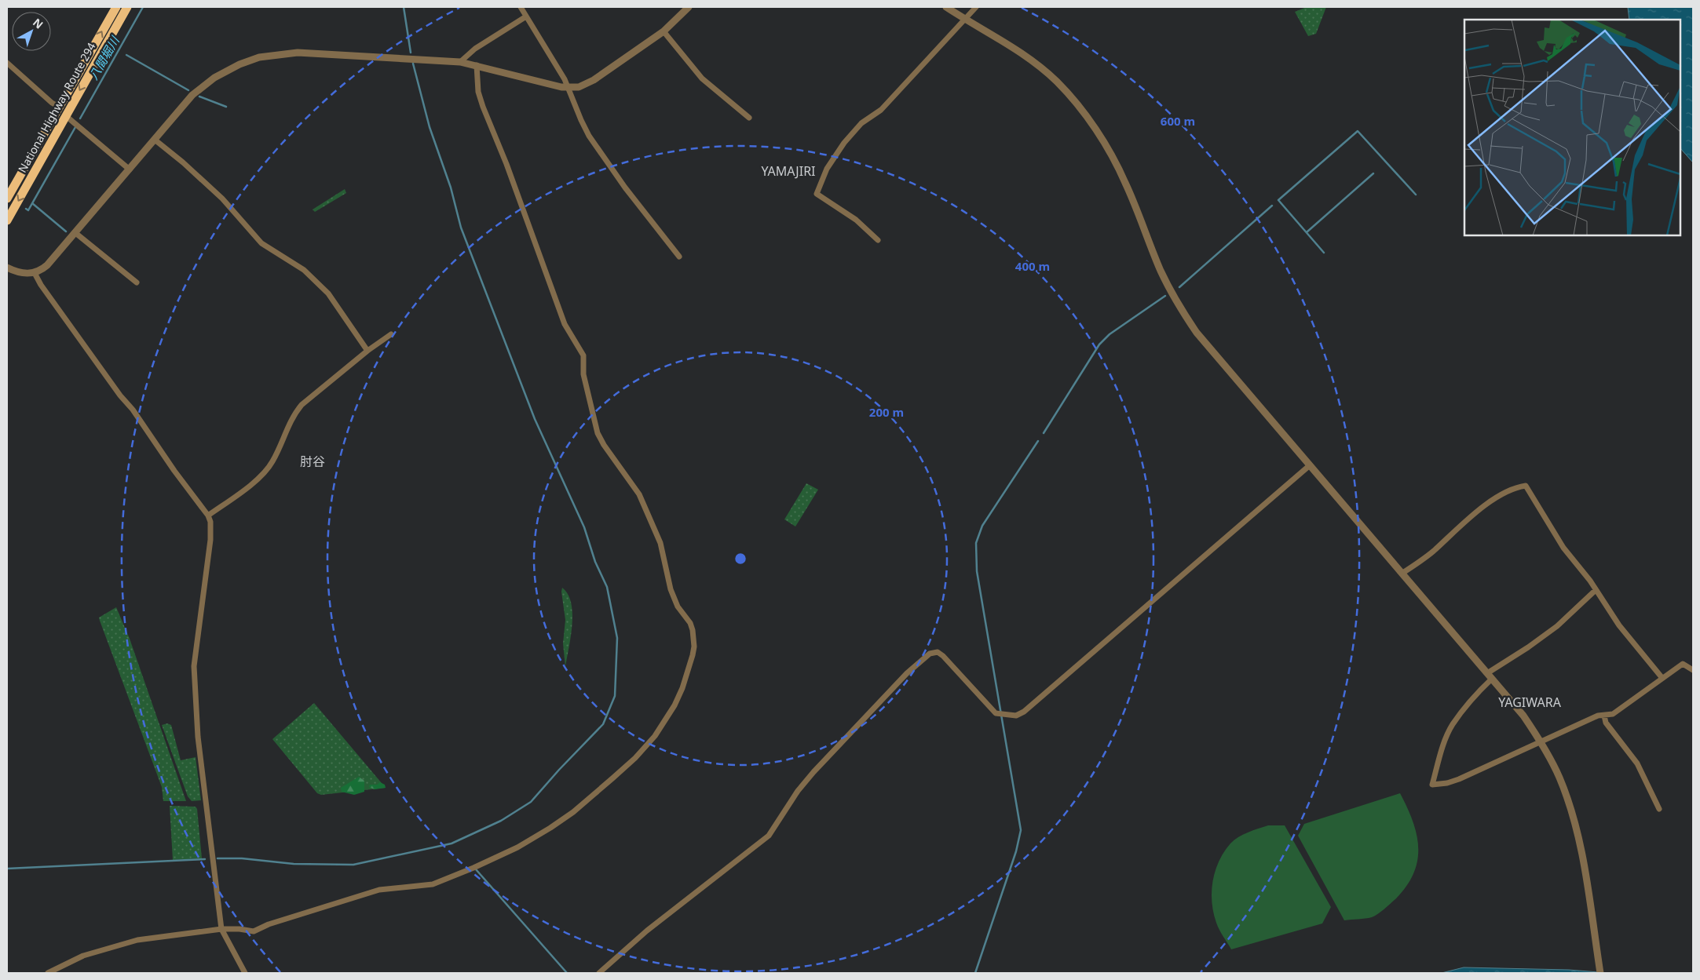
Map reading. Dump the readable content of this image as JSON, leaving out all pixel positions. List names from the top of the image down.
{
  "streets": {
    "highway": ["National Highway Route 294"]
  },
  "districts": ["YAMAJIRI", "肘谷", "YAGIWARA"],
  "water": ["八間堀川"],
  "north": "top right",
  "rings": ["600 m", "400 m", "200 m"]
}
